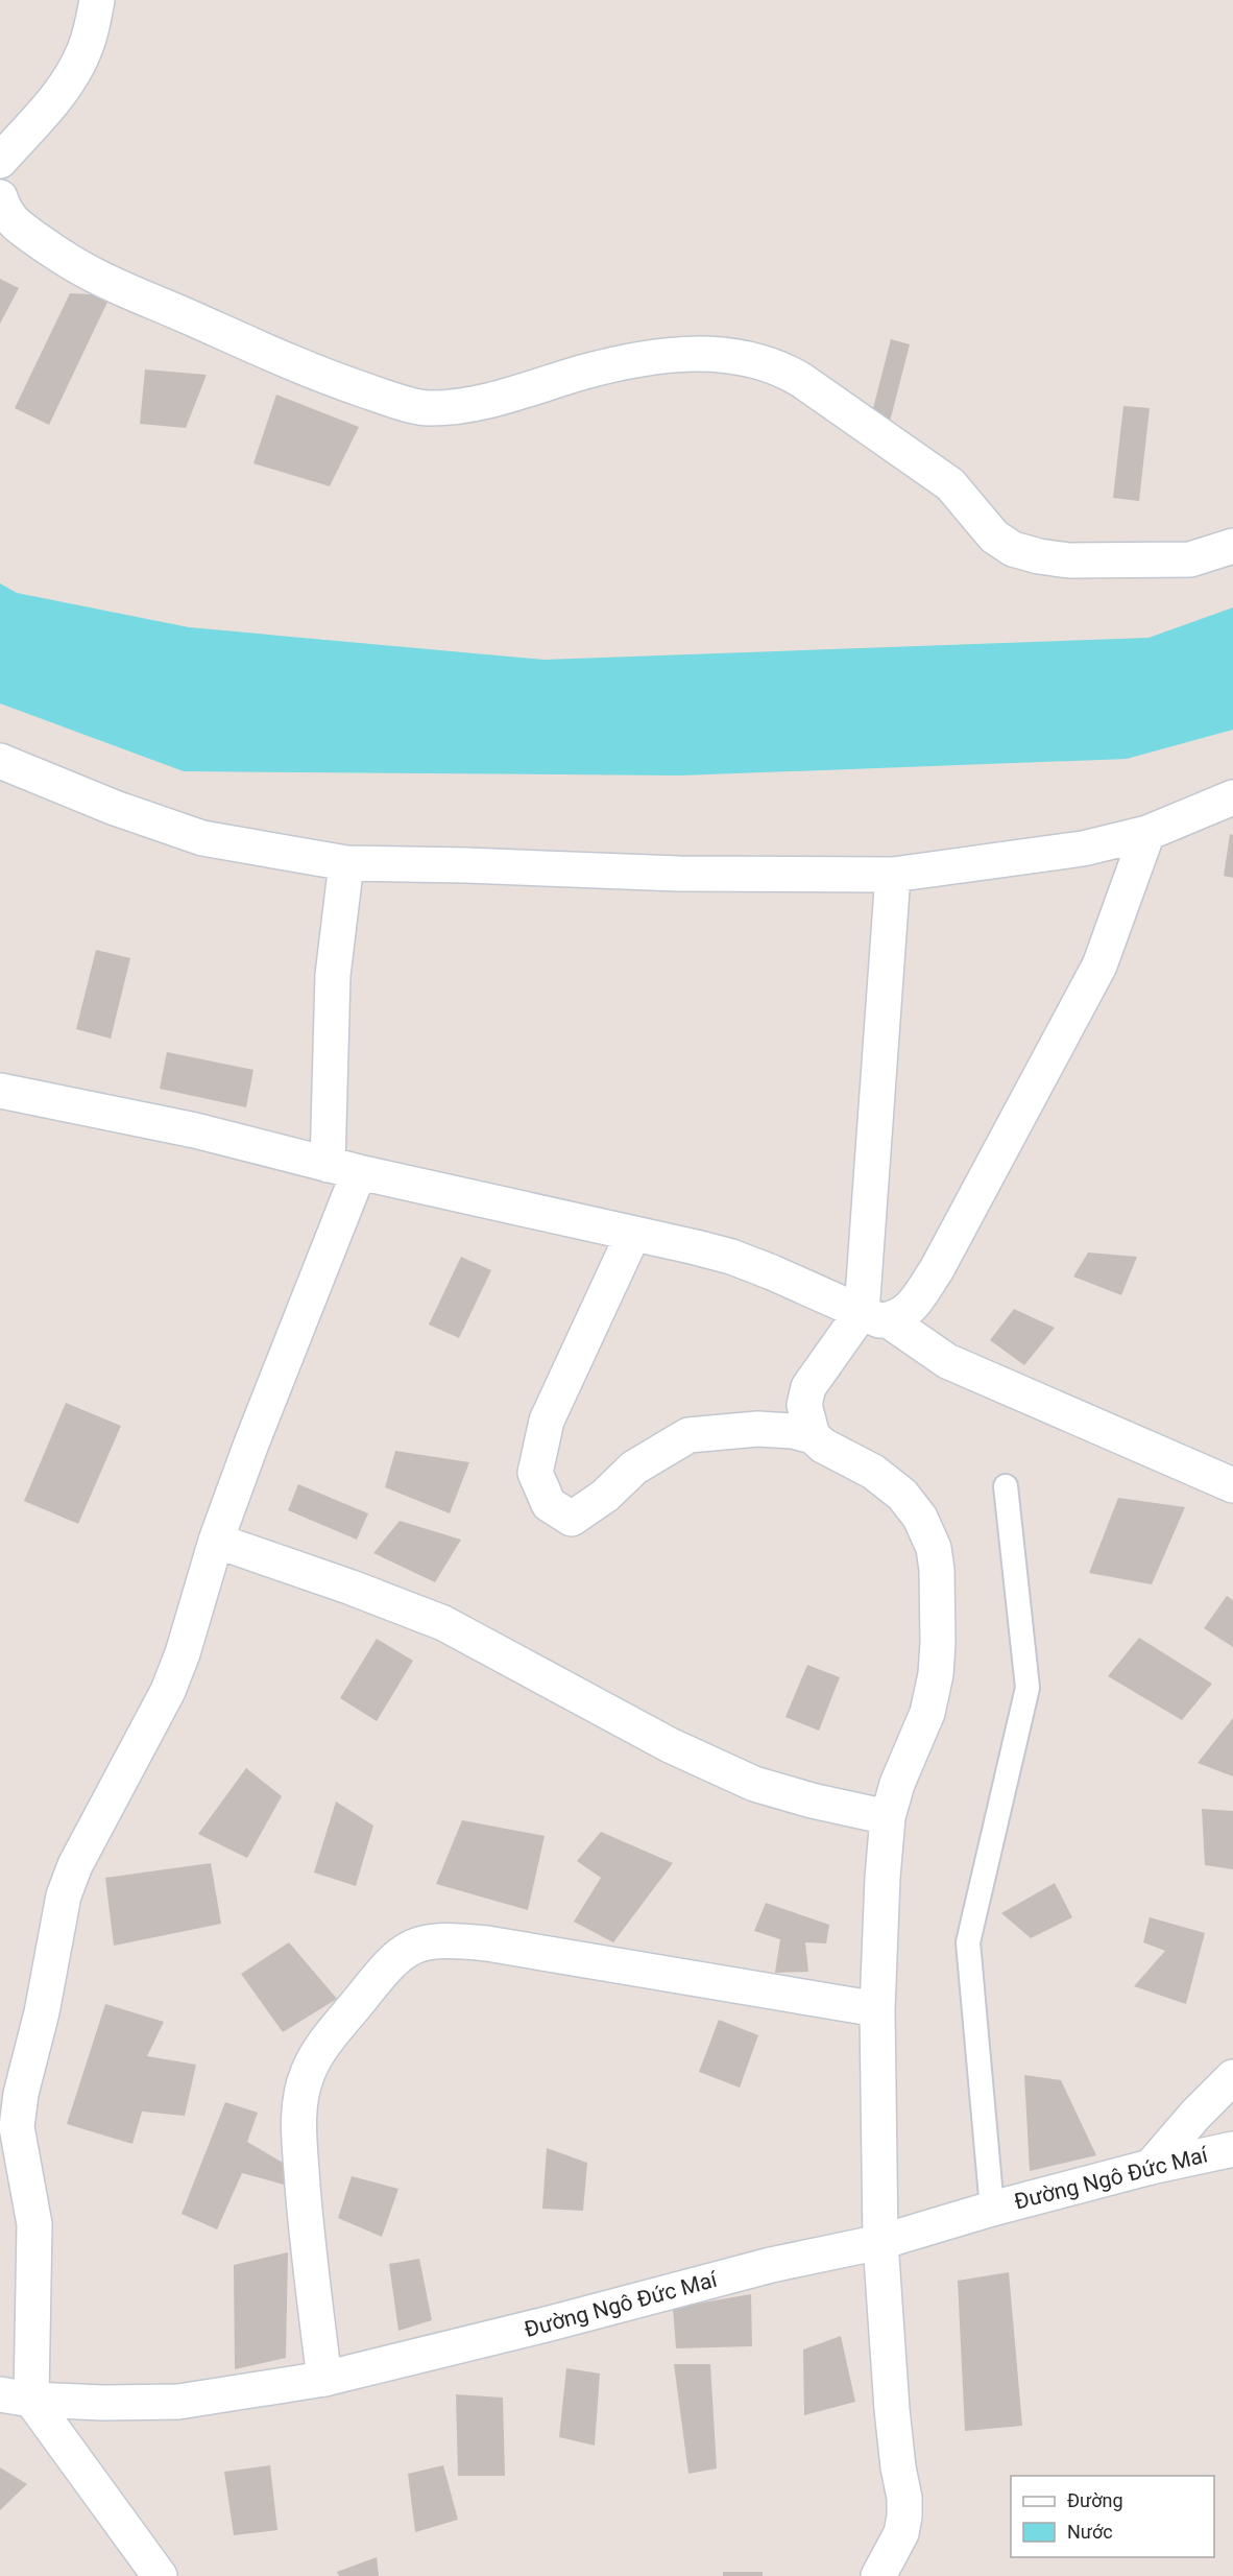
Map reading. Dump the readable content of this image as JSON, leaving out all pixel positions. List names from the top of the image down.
{
  "streets": {
    "street": ["Đường Ngô Đức Maí"]
  },
  "legend": ["Đường", "Nước"]
}
